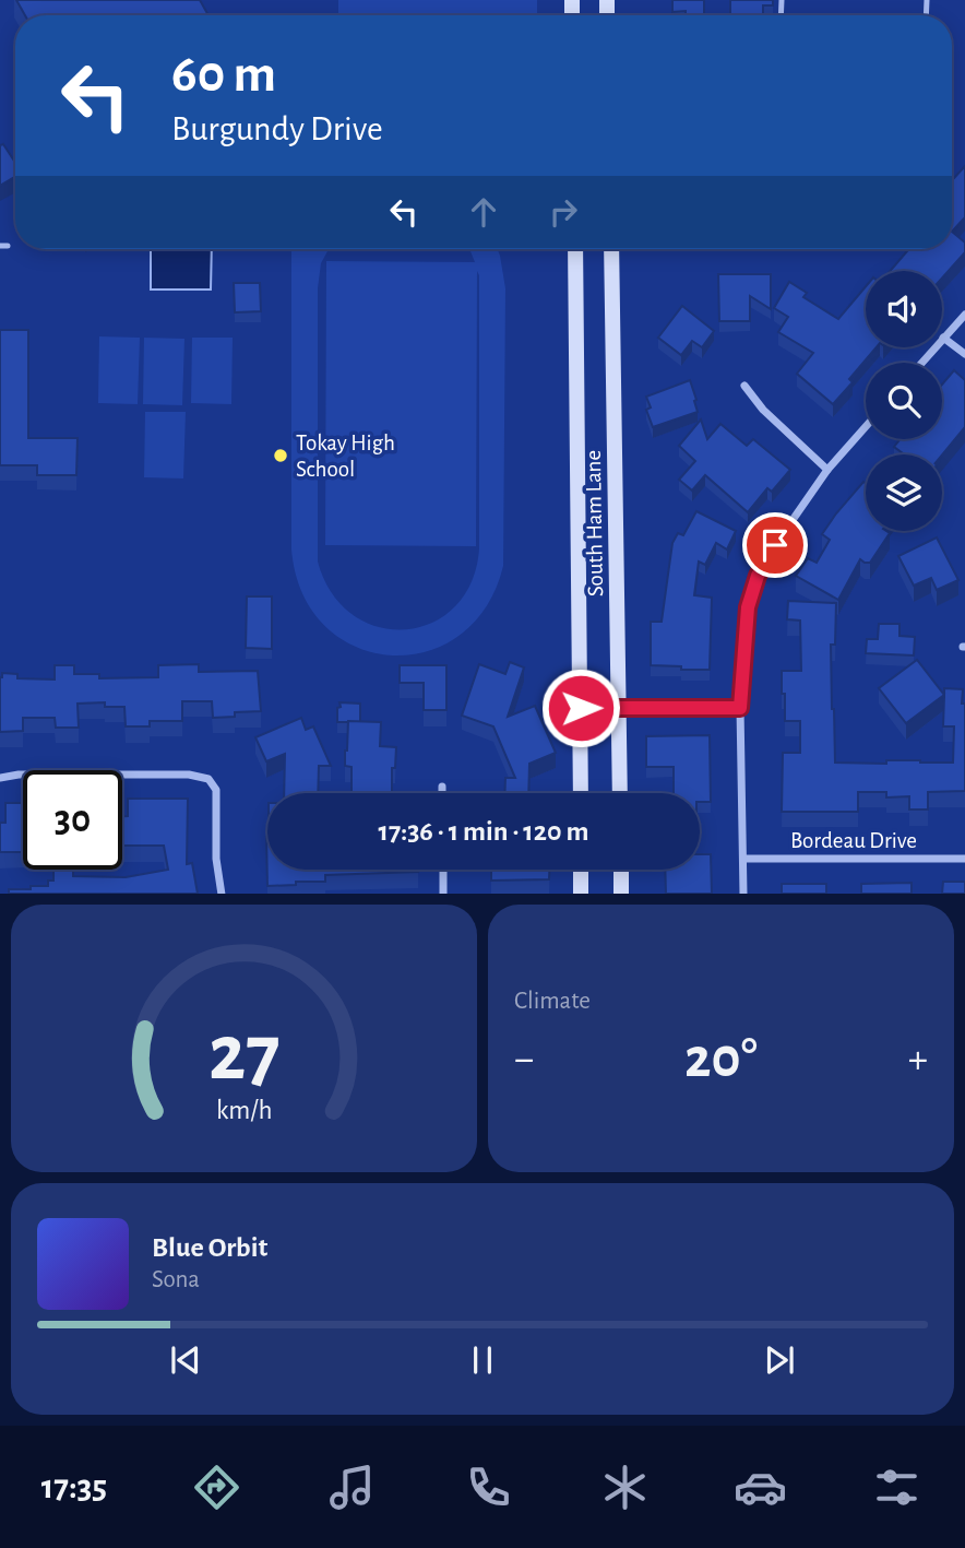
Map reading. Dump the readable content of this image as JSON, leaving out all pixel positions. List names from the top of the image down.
{
  "streets": {
    "main road": ["South Ham Lane"],
    "street": ["Bordeau Drive"]
  },
  "places": ["Tokay High School"],
  "page": {
    "turn": ["60 m", "Burgundy Drive"],
    "limit": "30",
    "trip": "17:36 · 1 min · 120 m",
    "tile": "Climate",
    "heat": ["−", "20°", "+"],
    "song": ["Blue Orbit", "Sona"],
    "tabs": "17:35",
    "gauge": ["27", "km/h"]
  }
}
